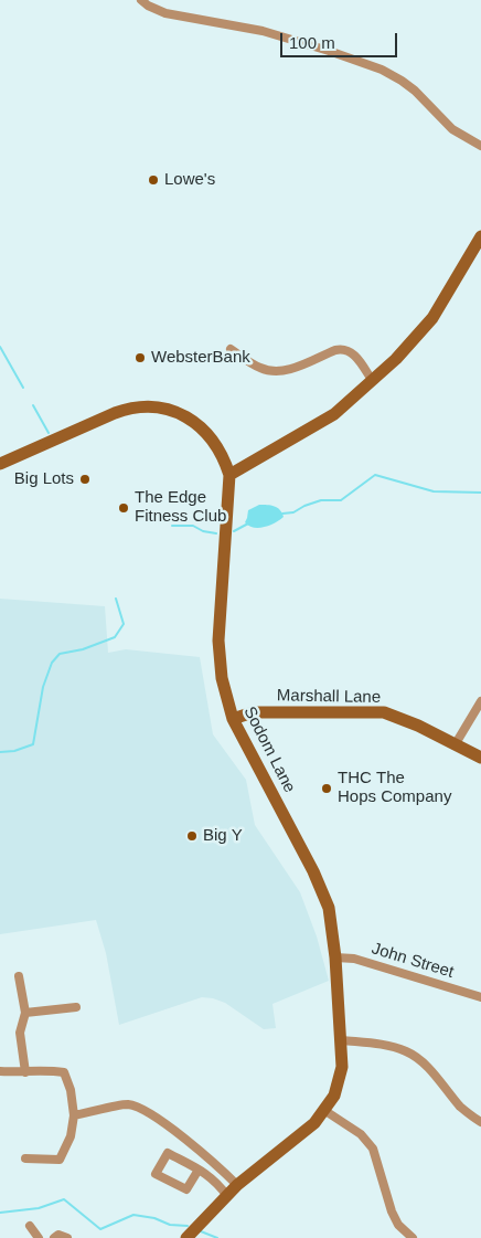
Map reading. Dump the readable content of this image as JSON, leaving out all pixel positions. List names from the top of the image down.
{
  "streets": {
    "street": ["Marshall Lane", "Sodom Lane", "John Street"]
  },
  "crossings": [
    ["Marshall Lane", "Sodom Lane"],
    ["Sodom Lane", "John Street"]
  ],
  "places": [
    "Lowe's",
    "WebsterBank",
    "Big Lots",
    "The Edge Fitness Club",
    "THC The Hops Company",
    "Big Y"
  ],
  "scale_bar": "100 m"
}
